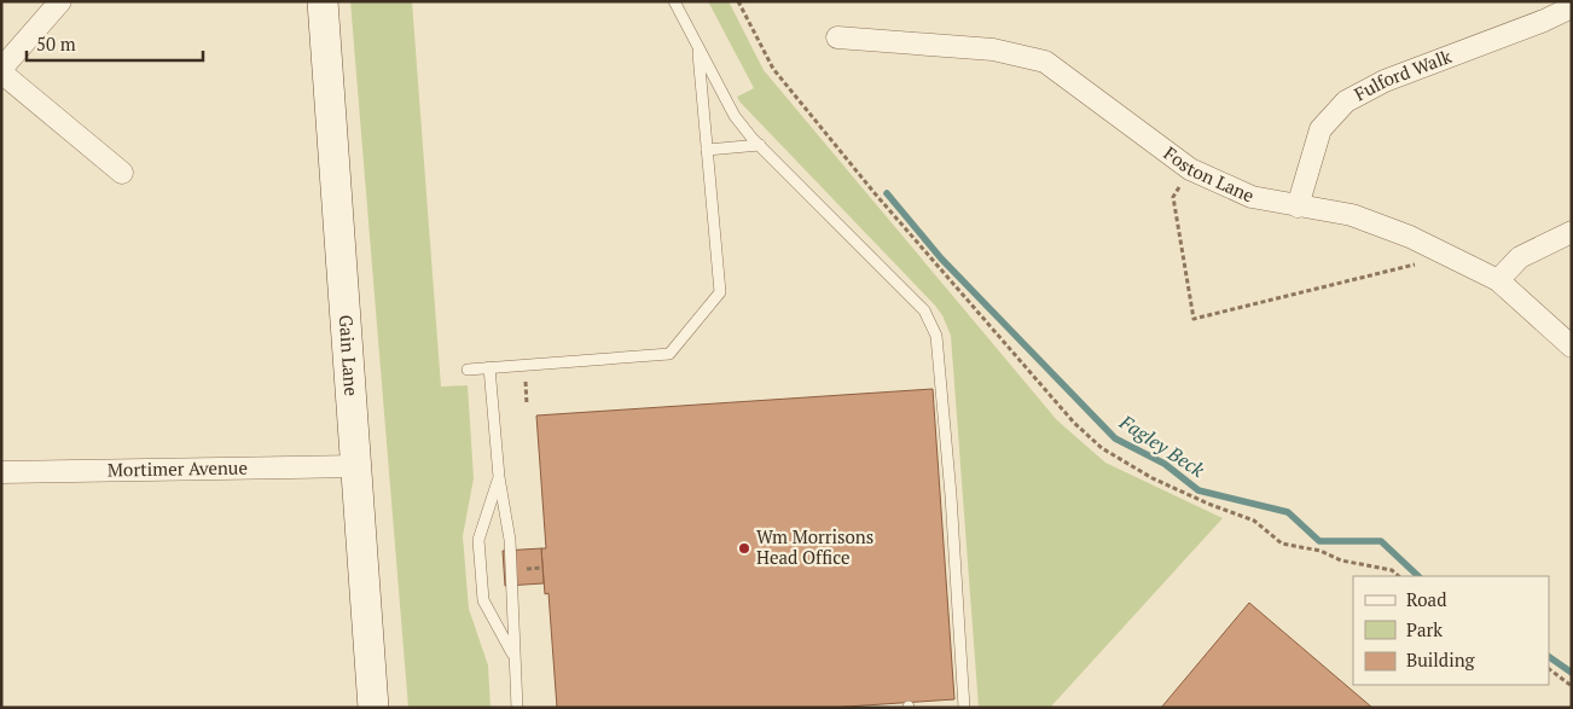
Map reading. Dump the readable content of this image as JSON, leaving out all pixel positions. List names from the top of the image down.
{
  "streets": {
    "street": [
      "Fulford Walk",
      "Foston Lane",
      "Gain Lane",
      "Mortimer Avenue"
    ]
  },
  "crossings": [
    ["Fulford Walk", "Foston Lane"],
    ["Gain Lane", "Mortimer Avenue"]
  ],
  "water": ["Fagley Beck"],
  "places": ["Wm Morrisons Head Office"],
  "legend": ["Road", "Park", "Building"],
  "scale_bar": "50 m"
}
